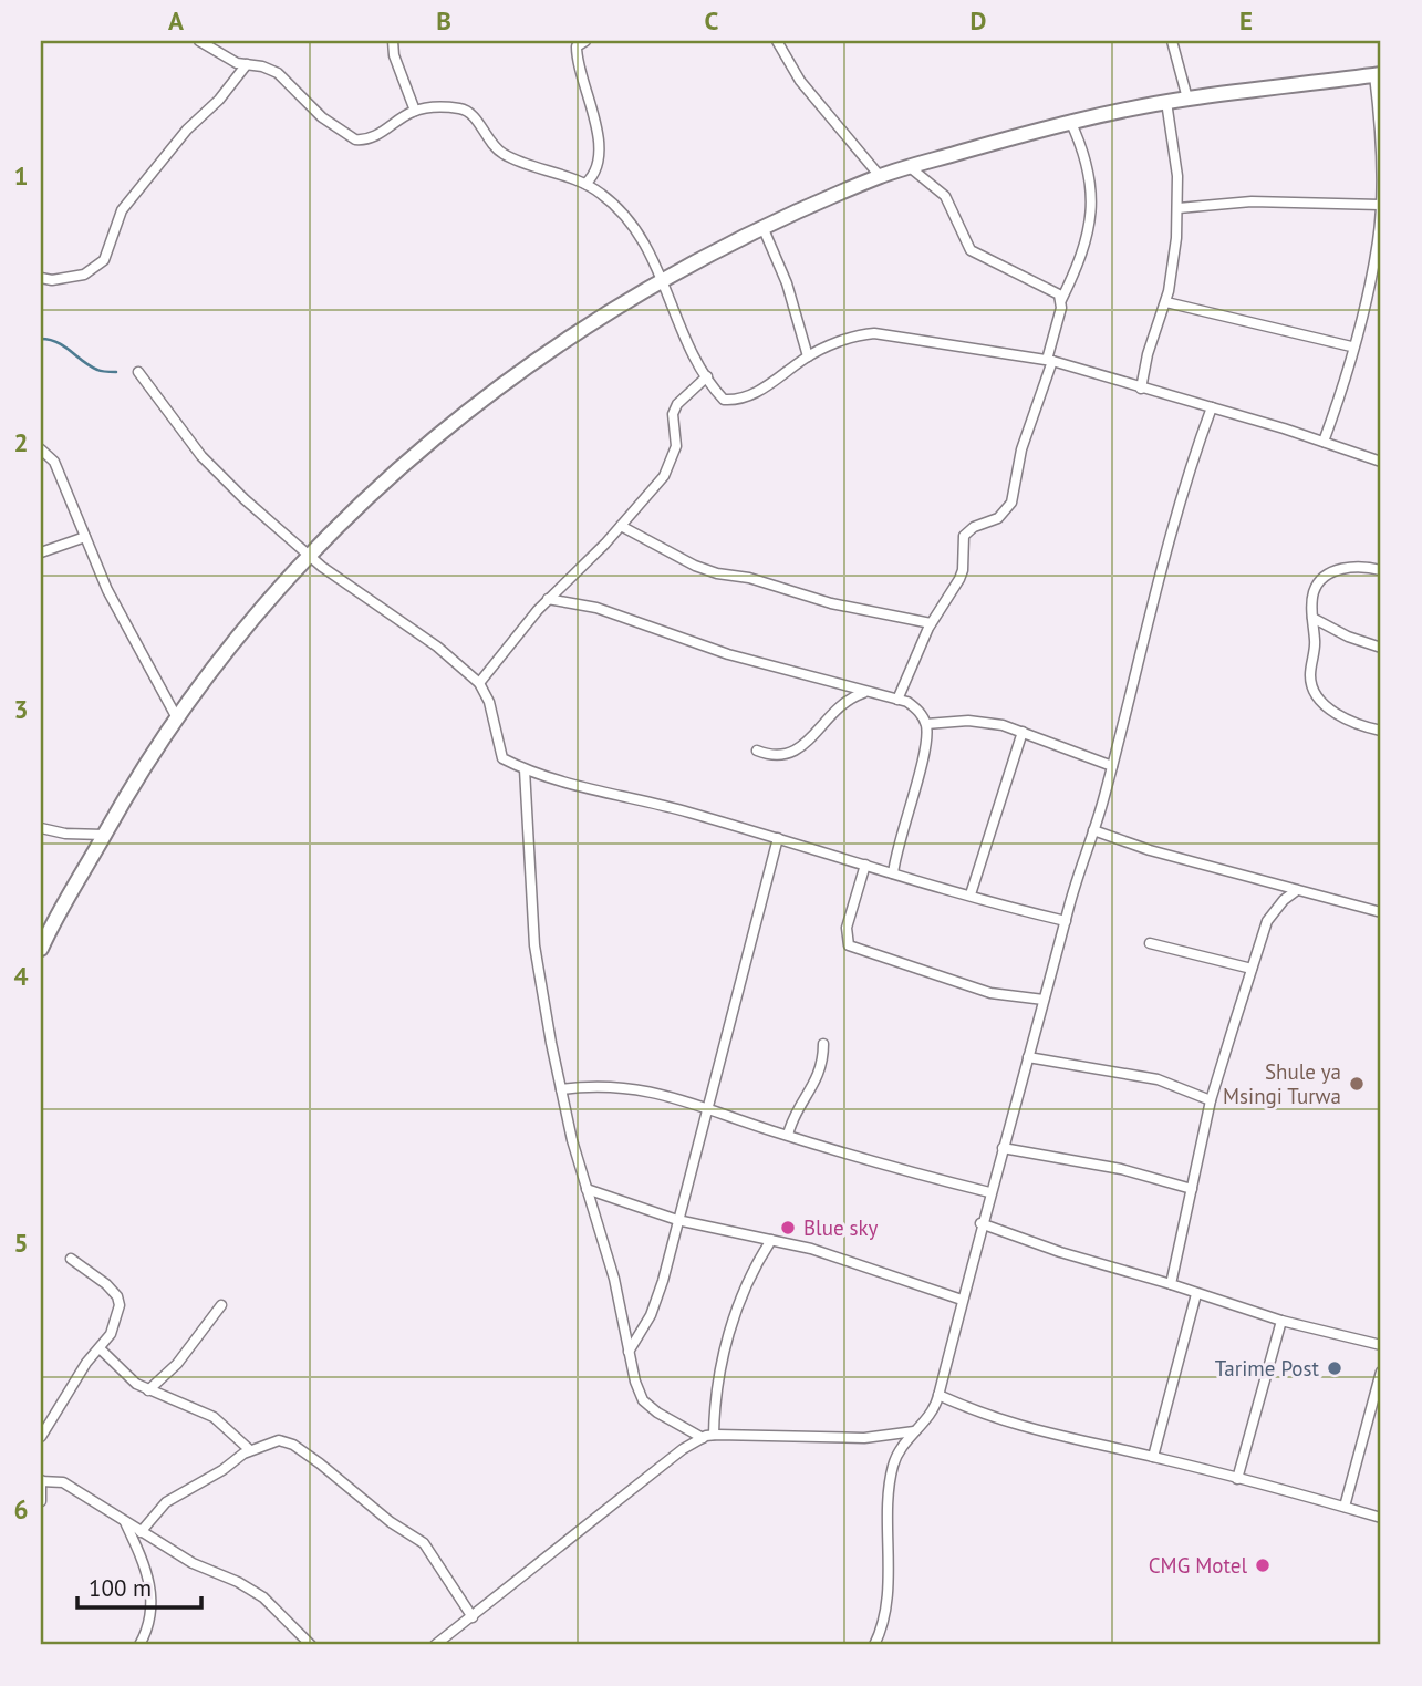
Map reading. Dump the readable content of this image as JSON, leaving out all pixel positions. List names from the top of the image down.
{
  "places": [
    "Shule ya Msingi Turwa",
    "Blue sky",
    "Tarime Post",
    "CMG Motel"
  ],
  "scale_bar": "100 m",
  "grid": {
    "columns": [
      "A",
      "B",
      "C",
      "D",
      "E"
    ],
    "rows": [
      "1",
      "2",
      "3",
      "4",
      "5",
      "6"
    ]
  }
}
